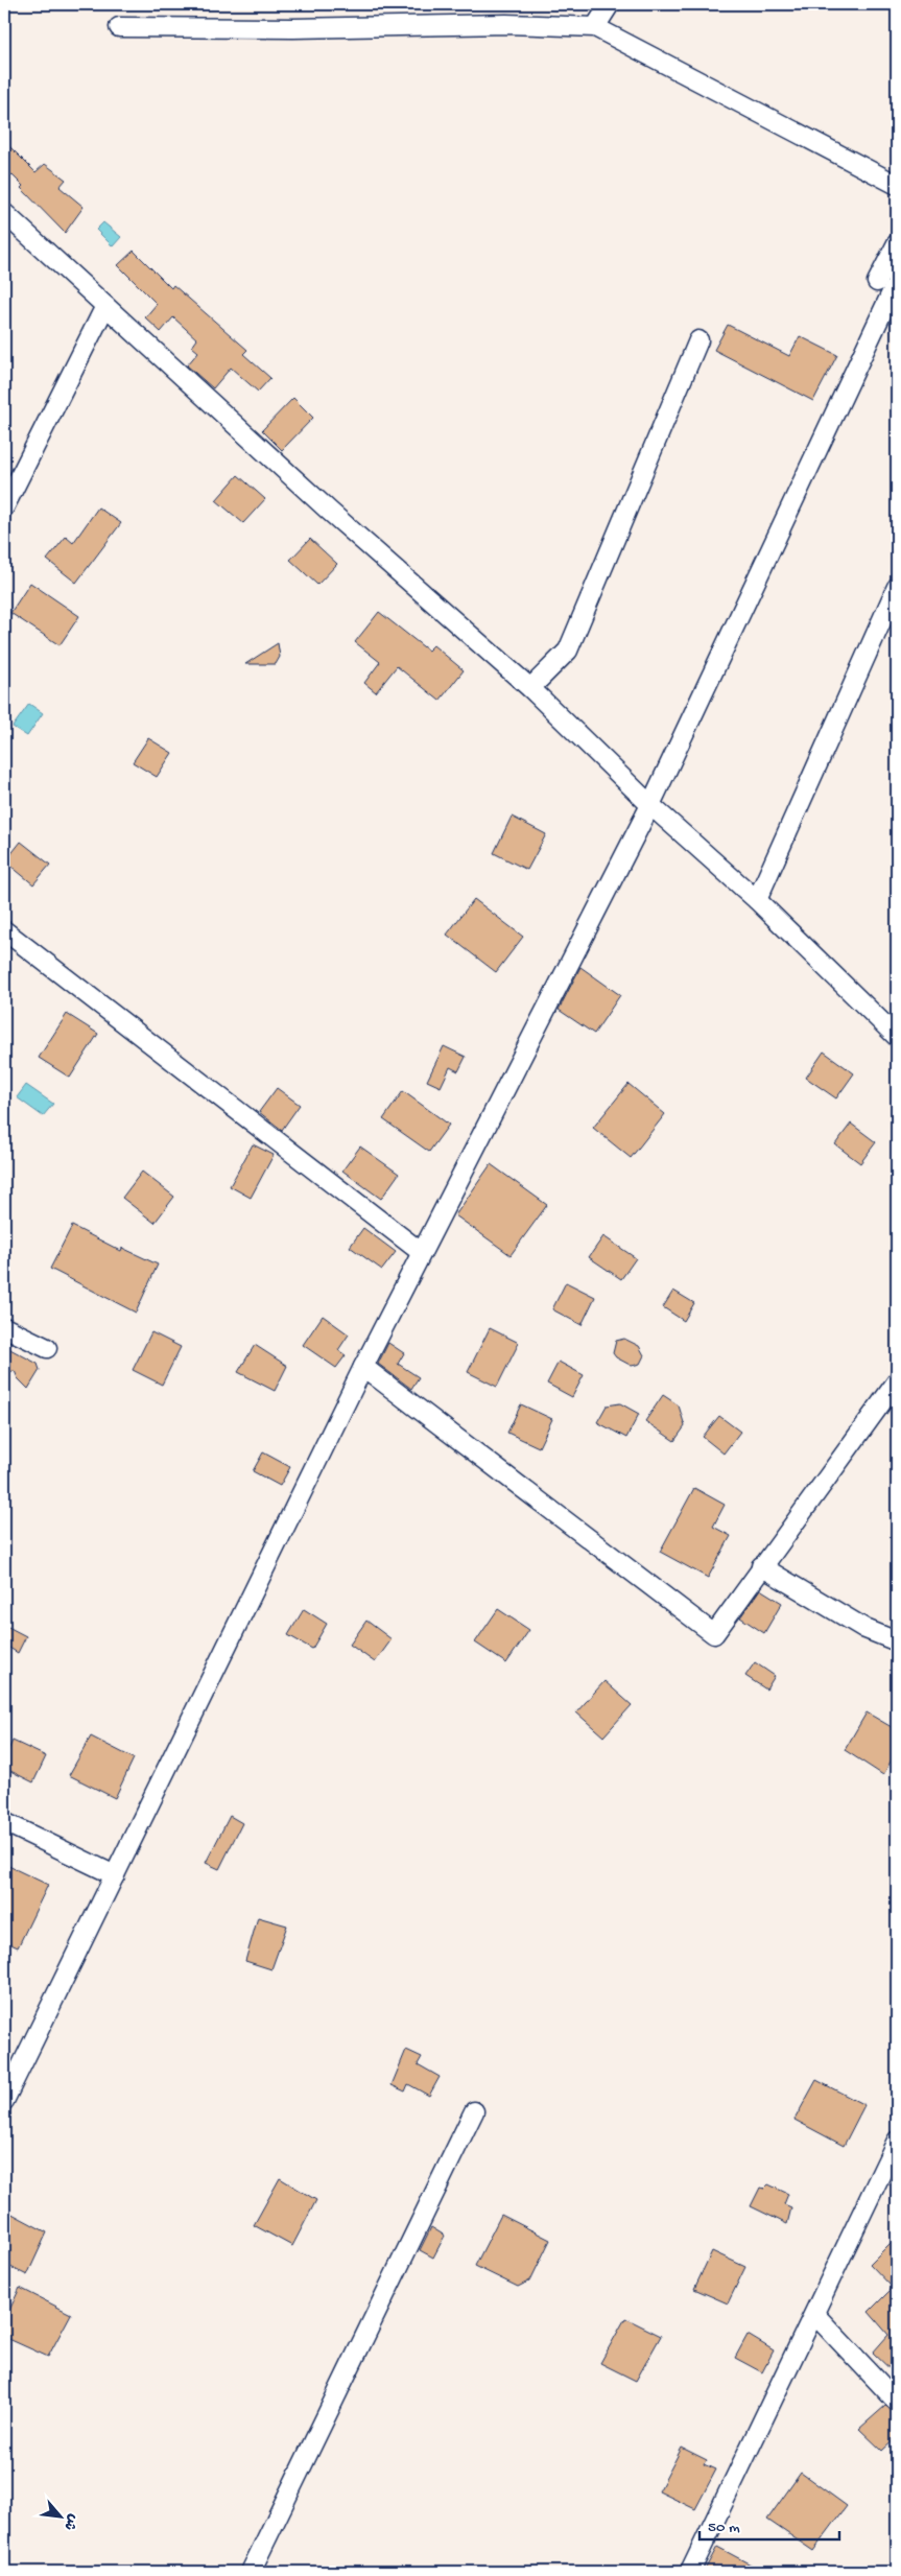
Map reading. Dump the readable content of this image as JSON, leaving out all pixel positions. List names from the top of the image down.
{
  "scale_bar": "50 m",
  "north": "bottom right"
}
